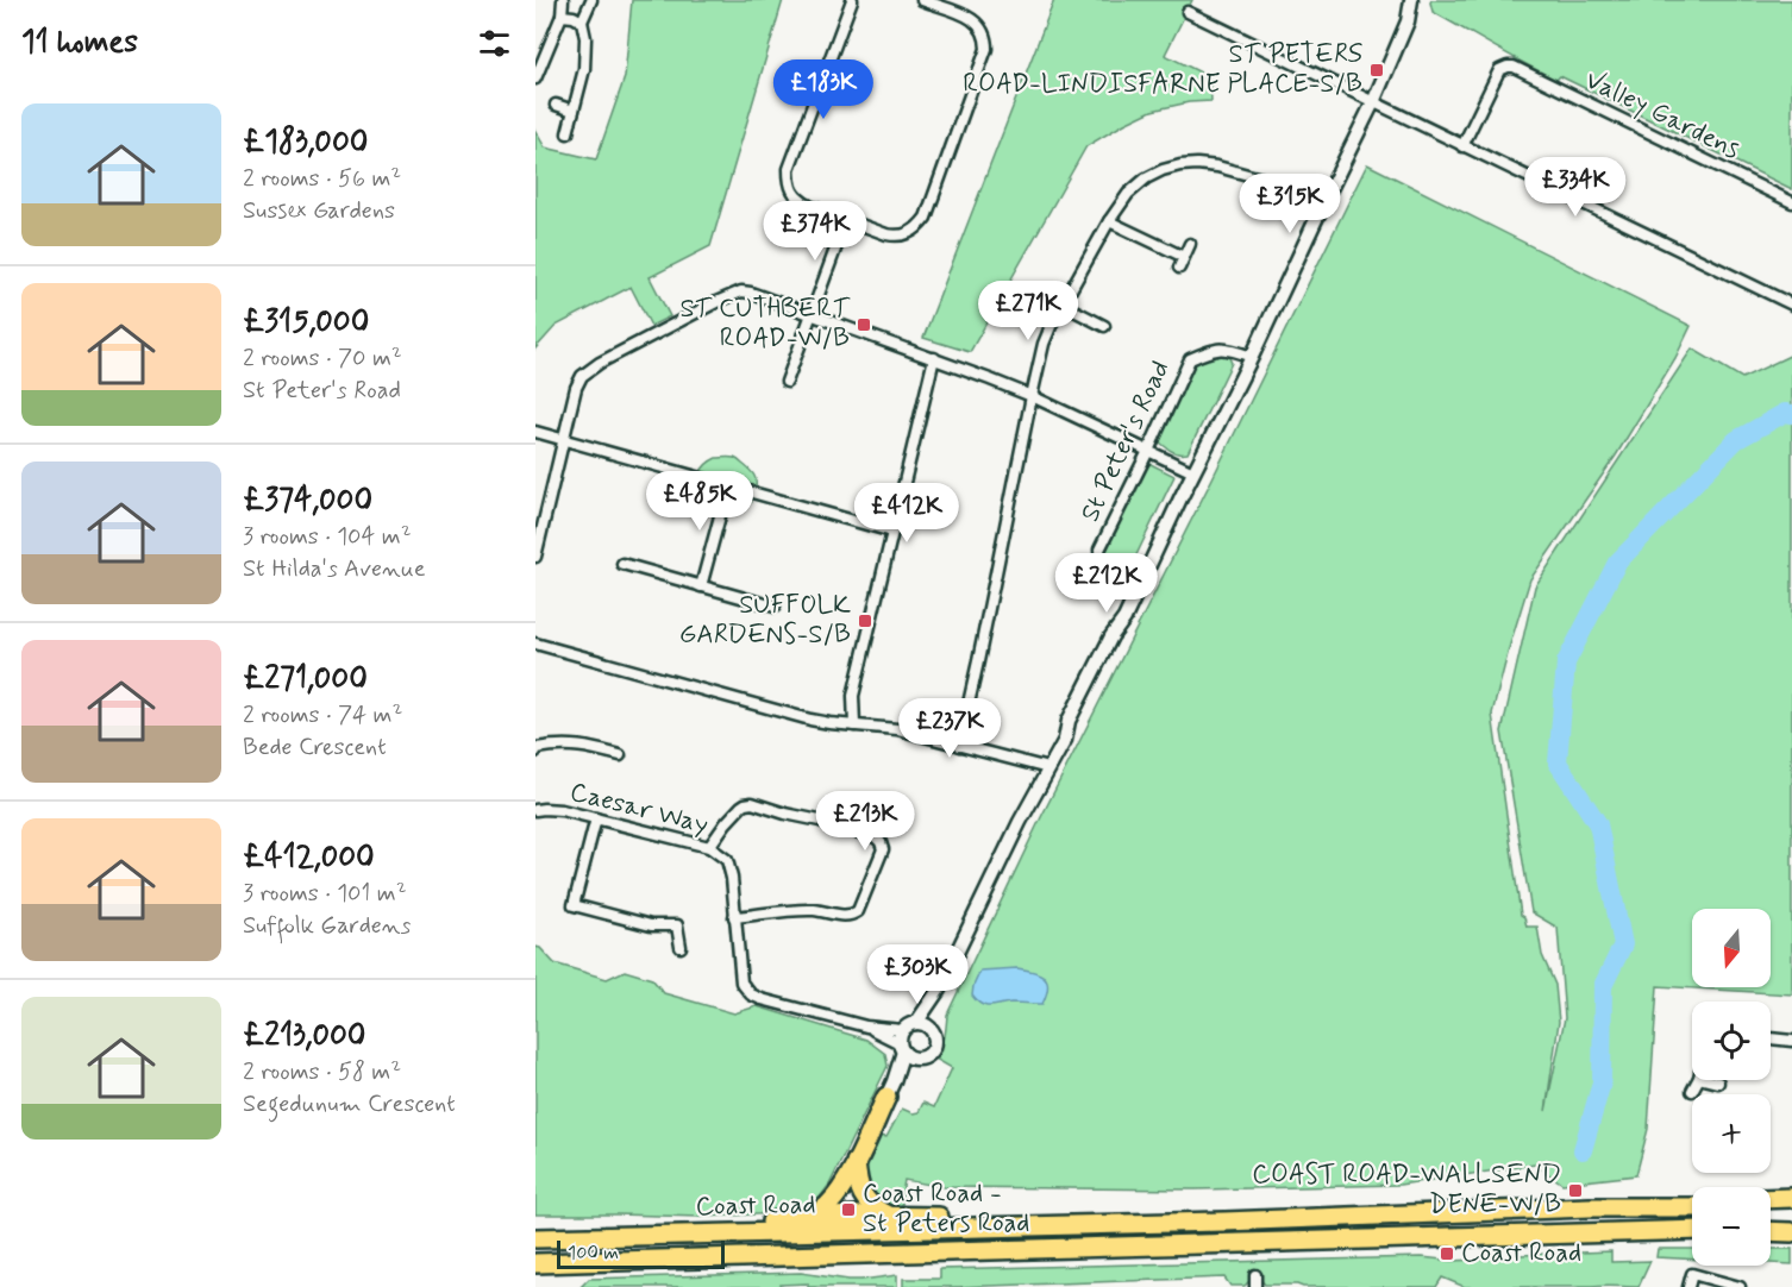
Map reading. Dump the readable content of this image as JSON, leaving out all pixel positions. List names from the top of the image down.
{
  "streets": {
    "highway": ["Coast Road"],
    "street": ["Valley Gardens", "St Peter's Road", "Caesar Way"]
  },
  "places": {
    "transit": [
      "ST PETERS ROAD-LINDISFARNE PLACE-S/B",
      "ST CUTHBERT ROAD-W/B",
      "SUFFOLK GARDENS-S/B",
      "COAST ROAD-WALLSEND DENE-W/B",
      "Coast Road - St Peters Road",
      "Coast Road"
    ]
  },
  "scale_bar": "100 m",
  "north": "bottom",
  "page": {
    "heading": "11 homes",
    "price": [
      "£183K",
      "£334K",
      "£315K",
      "£374K",
      "£271K",
      "£485K",
      "£412K",
      "£212K",
      "£237K",
      "£213K",
      "£303K"
    ],
    "list": [
      {
        "name": "£183,000",
        "note": "2 rooms · 56 m² · Sussex Gardens"
      },
      {
        "name": "£315,000",
        "note": "2 rooms · 70 m² · St Peter's Road"
      },
      {
        "name": "£374,000",
        "note": "3 rooms · 104 m² · St Hilda's Avenue"
      },
      {
        "name": "£271,000",
        "note": "2 rooms · 74 m² · Bede Crescent"
      },
      {
        "name": "£412,000",
        "note": "3 rooms · 101 m² · Suffolk Gardens"
      },
      {
        "name": "£213,000",
        "note": "2 rooms · 58 m² · Segedunum Crescent"
      }
    ],
    "map_buttons": ["+", "−"],
    "scale": "100 m"
  }
}
